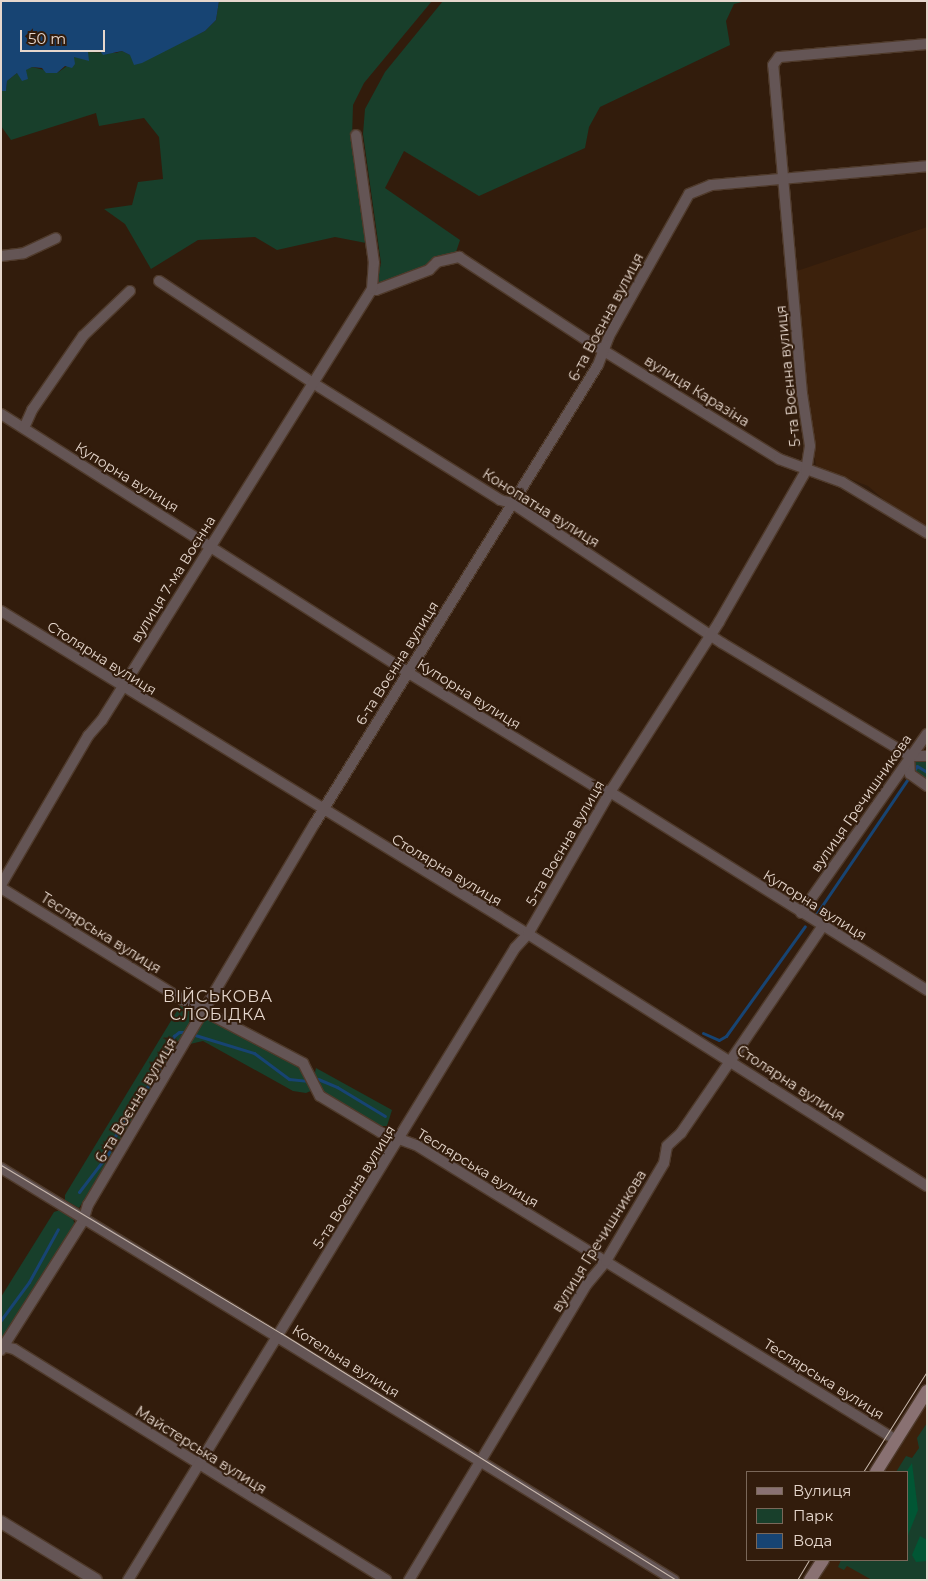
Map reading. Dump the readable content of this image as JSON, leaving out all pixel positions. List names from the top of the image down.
{
  "streets": {
    "street": [
      "6-та Воєнна вулиця",
      "5-та Воєнна вулиця",
      "вулиця Каразіна",
      "Купорна вулиця",
      "Конопатна вулиця",
      "вулиця 7-ма Воєнна",
      "Столярна вулиця",
      "вулиця Гречишникова",
      "Теслярська вулиця",
      "Котельна вулиця",
      "Майстерська вулиця"
    ]
  },
  "crossings": [
    ["6-та Воєнна вулиця", "5-та Воєнна вулиця"],
    ["6-та Воєнна вулиця", "вулиця Каразіна"],
    ["6-та Воєнна вулиця", "Купорна вулиця"],
    ["6-та Воєнна вулиця", "Конопатна вулиця"],
    ["6-та Воєнна вулиця", "Столярна вулиця"],
    ["6-та Воєнна вулиця", "Теслярська вулиця"],
    ["6-та Воєнна вулиця", "Котельна вулиця"],
    ["6-та Воєнна вулиця", "Майстерська вулиця"],
    ["5-та Воєнна вулиця", "вулиця Каразіна"],
    ["5-та Воєнна вулиця", "Купорна вулиця"],
    ["5-та Воєнна вулиця", "Конопатна вулиця"],
    ["5-та Воєнна вулиця", "Столярна вулиця"],
    ["5-та Воєнна вулиця", "Теслярська вулиця"],
    ["5-та Воєнна вулиця", "Котельна вулиця"],
    ["5-та Воєнна вулиця", "Майстерська вулиця"],
    ["вулиця Каразіна", "вулиця 7-ма Воєнна"],
    ["Купорна вулиця", "вулиця 7-ма Воєнна"],
    ["Купорна вулиця", "вулиця Гречишникова"],
    ["Конопатна вулиця", "вулиця 7-ма Воєнна"],
    ["Конопатна вулиця", "вулиця Гречишникова"],
    ["вулиця 7-ма Воєнна", "Столярна вулиця"],
    ["вулиця 7-ма Воєнна", "Теслярська вулиця"],
    ["Столярна вулиця", "вулиця Гречишникова"],
    ["вулиця Гречишникова", "Теслярська вулиця"],
    ["вулиця Гречишникова", "Котельна вулиця"]
  ],
  "districts": ["ВІЙСЬКОВА СЛОБІДКА"],
  "legend": ["Вулиця", "Парк", "Вода"],
  "scale_bar": "50 m"
}
